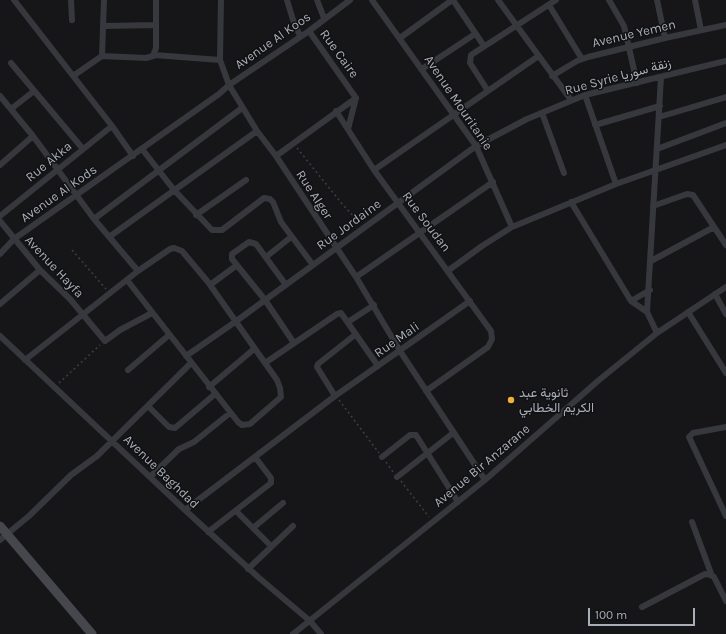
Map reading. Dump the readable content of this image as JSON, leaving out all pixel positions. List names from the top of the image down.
{
  "streets": {
    "street": [
      "Avenue Yemen",
      "Avenue Al Koos",
      "Rue Caire",
      "Rue Syrie زنقة سوريا",
      "Avenue Mouritanie",
      "Rue Akka",
      "Avenue Al Kods",
      "Rue Alger",
      "Rue Soudan",
      "Rue Jordaine",
      "Avenue Hayfa",
      "Rue Mali",
      "Avenue Bir Anzarane",
      "Avenue Baghdad"
    ]
  },
  "crossings": [
    ["Avenue Al Koos", "Rue Caire"],
    ["Avenue Al Koos", "Avenue Al Kods"],
    ["Avenue Al Koos", "Rue Alger"],
    ["Rue Syrie زنقة سوريا", "Avenue Mouritanie"],
    ["Rue Syrie زنقة سوريا", "Rue Jordaine"],
    ["Avenue Mouritanie", "Rue Jordaine"],
    ["Avenue Al Kods", "Avenue Hayfa"],
    ["Rue Alger", "Rue Soudan"],
    ["Rue Alger", "Rue Jordaine"],
    ["Rue Alger", "Rue Mali"],
    ["Rue Alger", "Avenue Bir Anzarane"],
    ["Rue Soudan", "Rue Jordaine"],
    ["Rue Soudan", "Rue Mali"],
    ["Rue Mali", "Avenue Baghdad"],
    ["Avenue Bir Anzarane", "Avenue Baghdad"]
  ],
  "places": ["ثانوية عبد الكريم الخطابي"],
  "scale_bar": "100 m"
}
